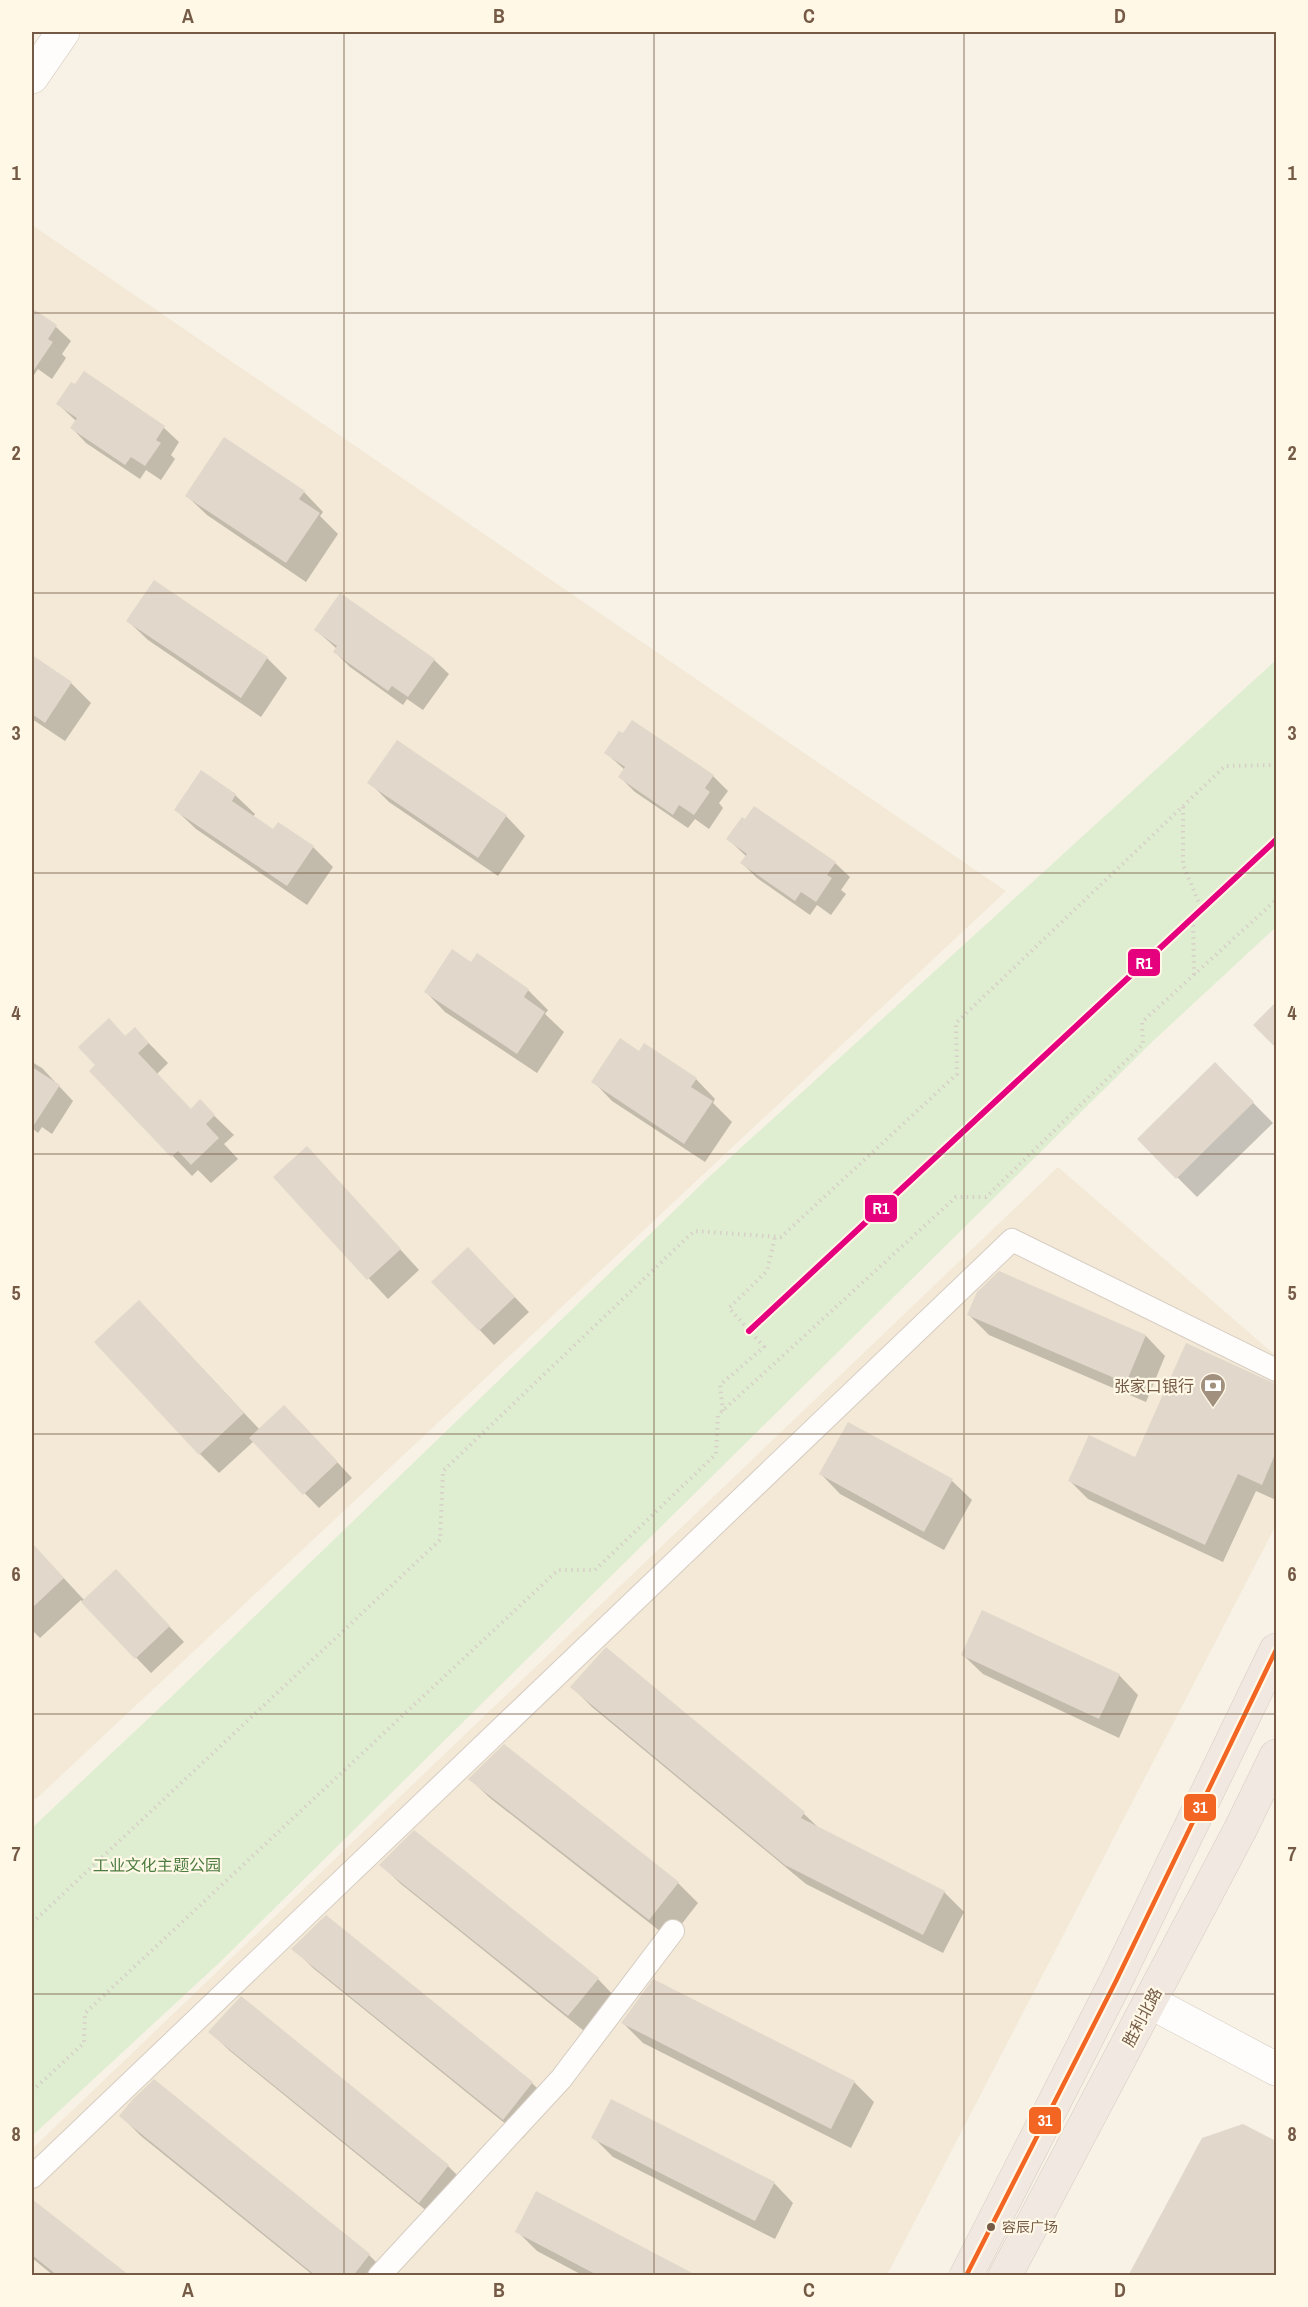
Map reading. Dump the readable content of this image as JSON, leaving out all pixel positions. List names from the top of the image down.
{
  "streets": {
    "highway": ["胜利北路"]
  },
  "parks": ["工业文化主题公园"],
  "places": {
    "bank": ["张家口银行"],
    "other": ["容辰广场"]
  },
  "lines": ["transit line R1", "transit line 31"],
  "grid": {
    "columns": [
      "A",
      "B",
      "C",
      "D"
    ],
    "rows": [
      "1",
      "2",
      "3",
      "4",
      "5",
      "6",
      "7",
      "8"
    ]
  }
}
